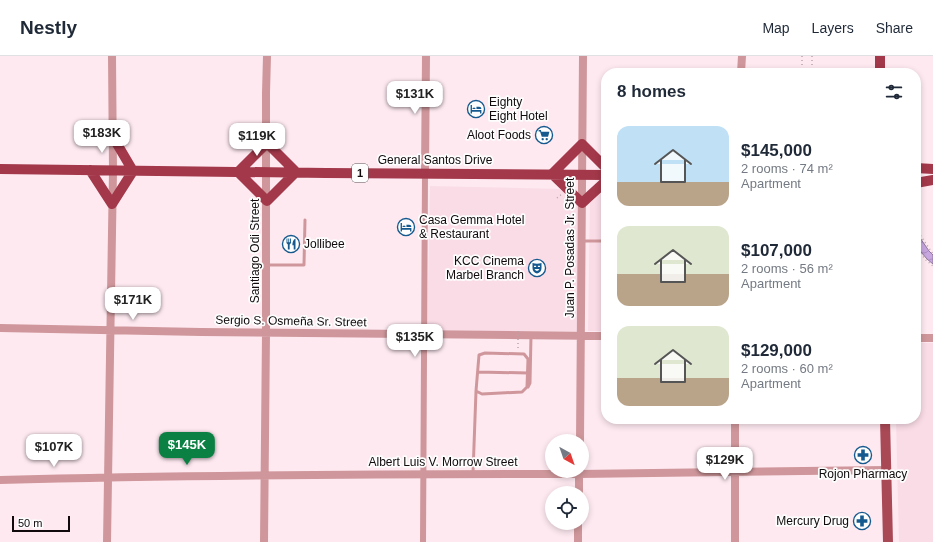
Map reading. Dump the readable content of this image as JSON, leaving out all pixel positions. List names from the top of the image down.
{
  "streets": {
    "highway": ["General Santos Drive", "1"],
    "street": [
      "Juan P. Posadas Jr. Street",
      "Santiago Odi Street",
      "Sergio S. Osmeña Sr. Street",
      "Albert Luis V. Morrow Street"
    ]
  },
  "crossings": [
    ["General Santos Drive", "Juan P. Posadas Jr. Street"],
    ["General Santos Drive", "Santiago Odi Street"],
    ["Juan P. Posadas Jr. Street", "Sergio S. Osmeña Sr. Street"],
    ["Santiago Odi Street", "Sergio S. Osmeña Sr. Street"],
    ["Santiago Odi Street", "Albert Luis V. Morrow Street"]
  ],
  "places": {
    "hotel": ["Eighty Eight Hotel", "Casa Gemma Hotel & Restaurant"],
    "supermarket": ["Aloot Foods"],
    "restaurant": ["Jollibee"],
    "theatre": ["KCC Cinema Marbel Branch"],
    "pharmacy": ["Rojon Pharmacy", "Mercury Drug"]
  },
  "scale_bar": "50 m",
  "north": "bottom right",
  "page": {
    "header": "Nestly",
    "nav": ["Map", "Layers", "Share"],
    "heading": "8 homes",
    "price": [
      "$131K",
      "$183K",
      "$119K",
      "$171K",
      "$135K",
      "$145K",
      "$107K",
      "$129K"
    ],
    "list": [
      {
        "name": "$145,000",
        "note": "2 rooms · 74 m² · Apartment"
      },
      {
        "name": "$107,000",
        "note": "2 rooms · 56 m² · Apartment"
      },
      {
        "name": "$129,000",
        "note": "2 rooms · 60 m² · Apartment"
      }
    ],
    "scale": "50 m"
  }
}
